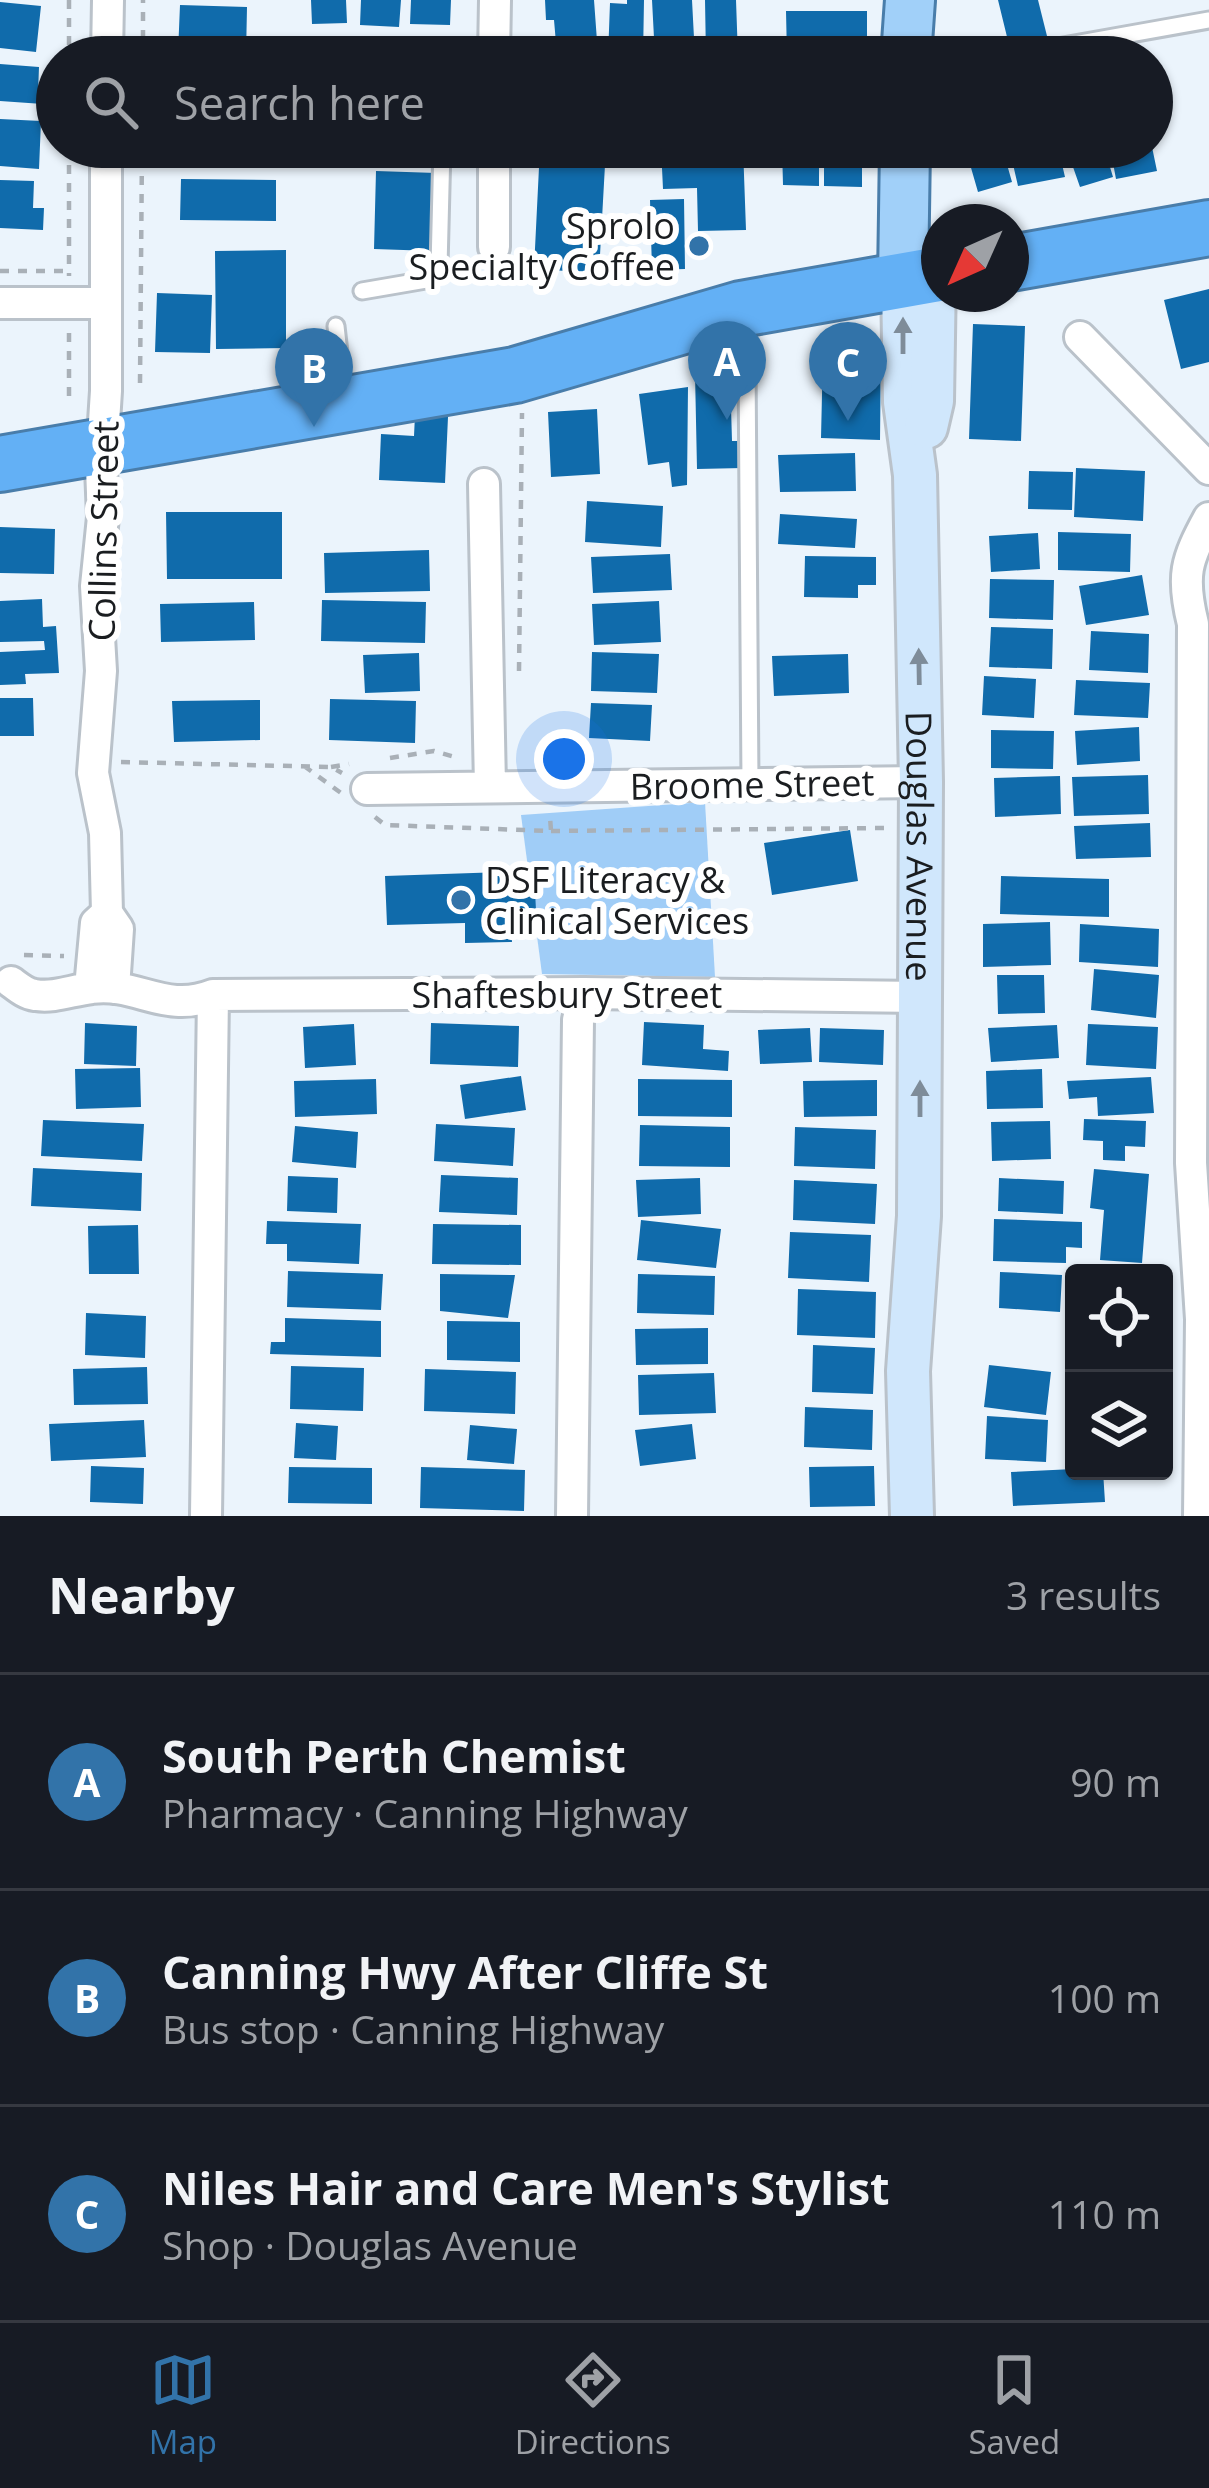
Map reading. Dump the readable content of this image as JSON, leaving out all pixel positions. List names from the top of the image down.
{
  "streets": {
    "main road": ["Douglas Avenue"],
    "street": ["Collins Street", "Broome Street", "Shaftesbury Street"]
  },
  "crossings": [
    ["Collins Street", "Shaftesbury Street"],
    ["Broome Street", "Douglas Avenue"],
    ["Douglas Avenue", "Shaftesbury Street"]
  ],
  "one_way": ["Douglas Avenue"],
  "places": ["Sprolo Specialty Coffee", "DSF Literacy & Clinical Services"],
  "north": "bottom left",
  "page": {
    "search": "Search here",
    "pins": ["A", "C", "B"],
    "heading": ["Nearby", "3 results"],
    "list": [
      {
        "mark": "A",
        "name": "South Perth Chemist",
        "note": "Pharmacy · Canning Highway",
        "value": "90 m"
      },
      {
        "mark": "B",
        "name": "Canning Hwy After Cliffe St",
        "note": "Bus stop · Canning Highway",
        "value": "100 m"
      },
      {
        "mark": "C",
        "name": "Niles Hair and Care Men's Stylist",
        "note": "Shop · Douglas Avenue",
        "value": "110 m"
      }
    ],
    "nav": ["Map", "Directions", "Saved"]
  }
}
